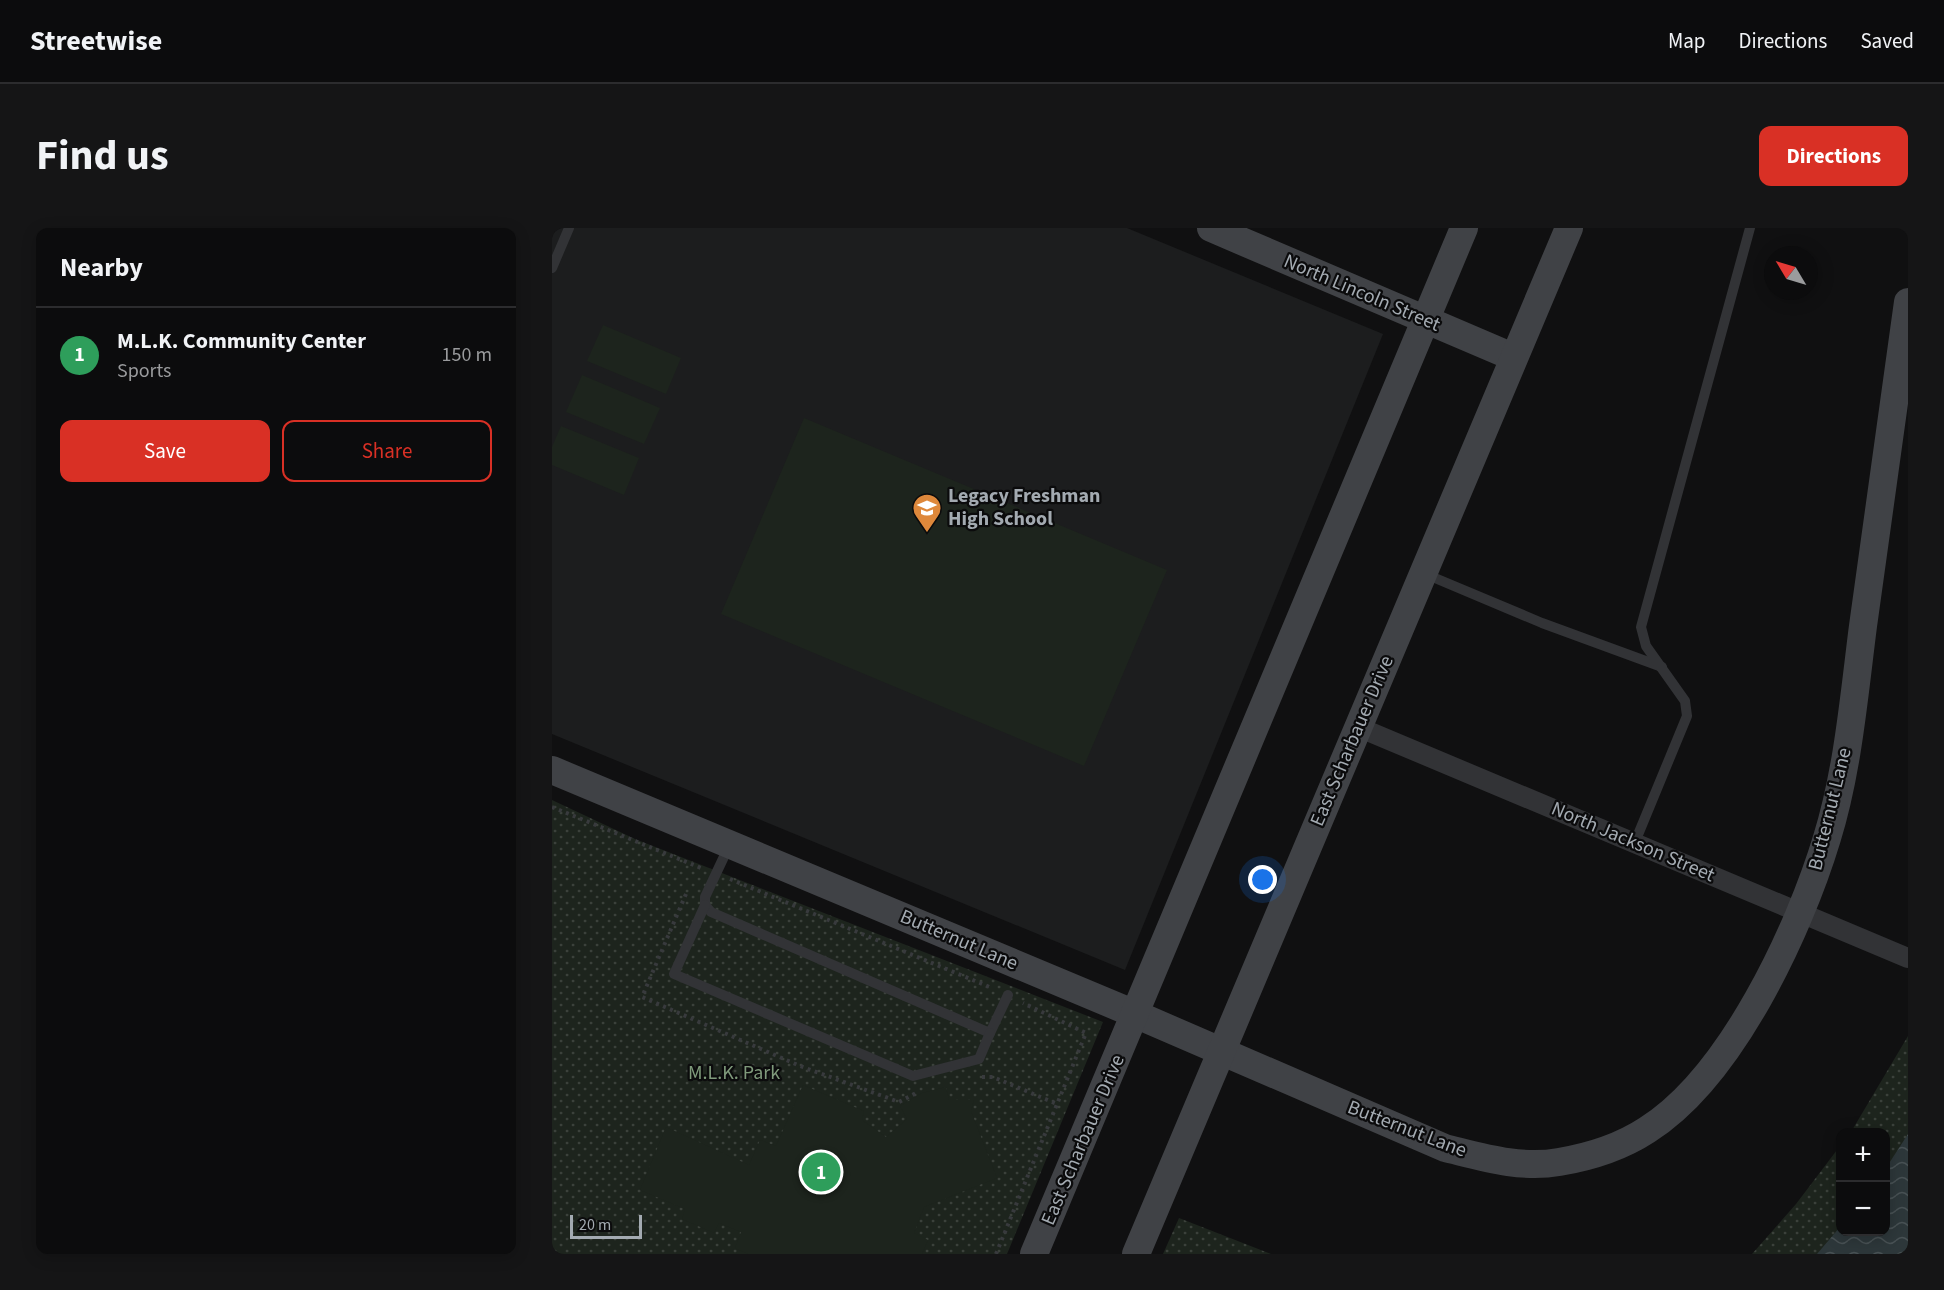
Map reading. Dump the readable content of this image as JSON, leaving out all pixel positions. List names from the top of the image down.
{
  "streets": {
    "street": [
      "North Lincoln Street",
      "East Scharbauer Drive",
      "Butternut Lane",
      "North Jackson Street"
    ]
  },
  "crossings": [
    ["North Lincoln Street", "East Scharbauer Drive"],
    ["East Scharbauer Drive", "Butternut Lane"],
    ["East Scharbauer Drive", "North Jackson Street"],
    ["Butternut Lane", "North Jackson Street"]
  ],
  "parks": ["M.L.K. Park"],
  "places": {
    "school or university": ["Legacy Freshman High School"]
  },
  "scale_bar": "20 m",
  "north": "top left",
  "page": {
    "header": "Streetwise",
    "nav": ["Map", "Directions", "Saved"],
    "title": "Find us",
    "buttons": [
      "Directions",
      ["Save", "Share"]
    ],
    "heading": "Nearby",
    "list": [
      {
        "mark": "1",
        "name": "M.L.K. Community Center",
        "note": "Sports",
        "value": "150 m"
      }
    ],
    "map_buttons": ["+", "−"],
    "pins": "1",
    "scale": "20 m"
  }
}
